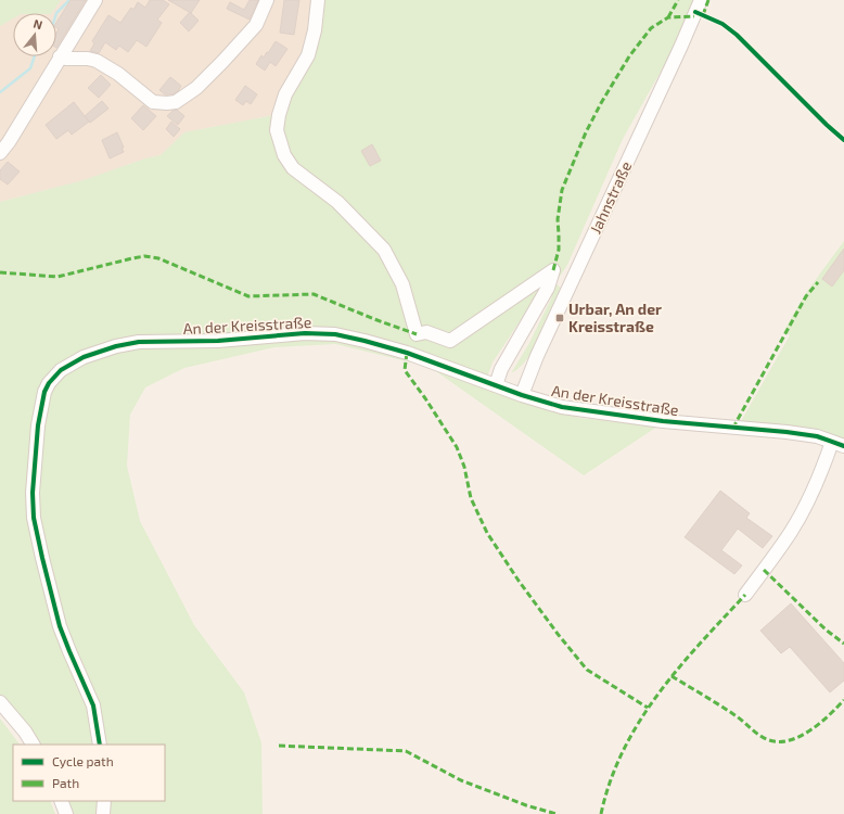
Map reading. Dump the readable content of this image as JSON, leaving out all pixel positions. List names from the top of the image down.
{
  "streets": {
    "street": ["Jahnstraße", "An der Kreisstraße"]
  },
  "crossings": [
    ["Jahnstraße", "An der Kreisstraße"]
  ],
  "places": {
    "transit": ["Urbar, An der Kreisstraße"]
  },
  "legend": ["Cycle path", "Path"],
  "north": "top"
}
